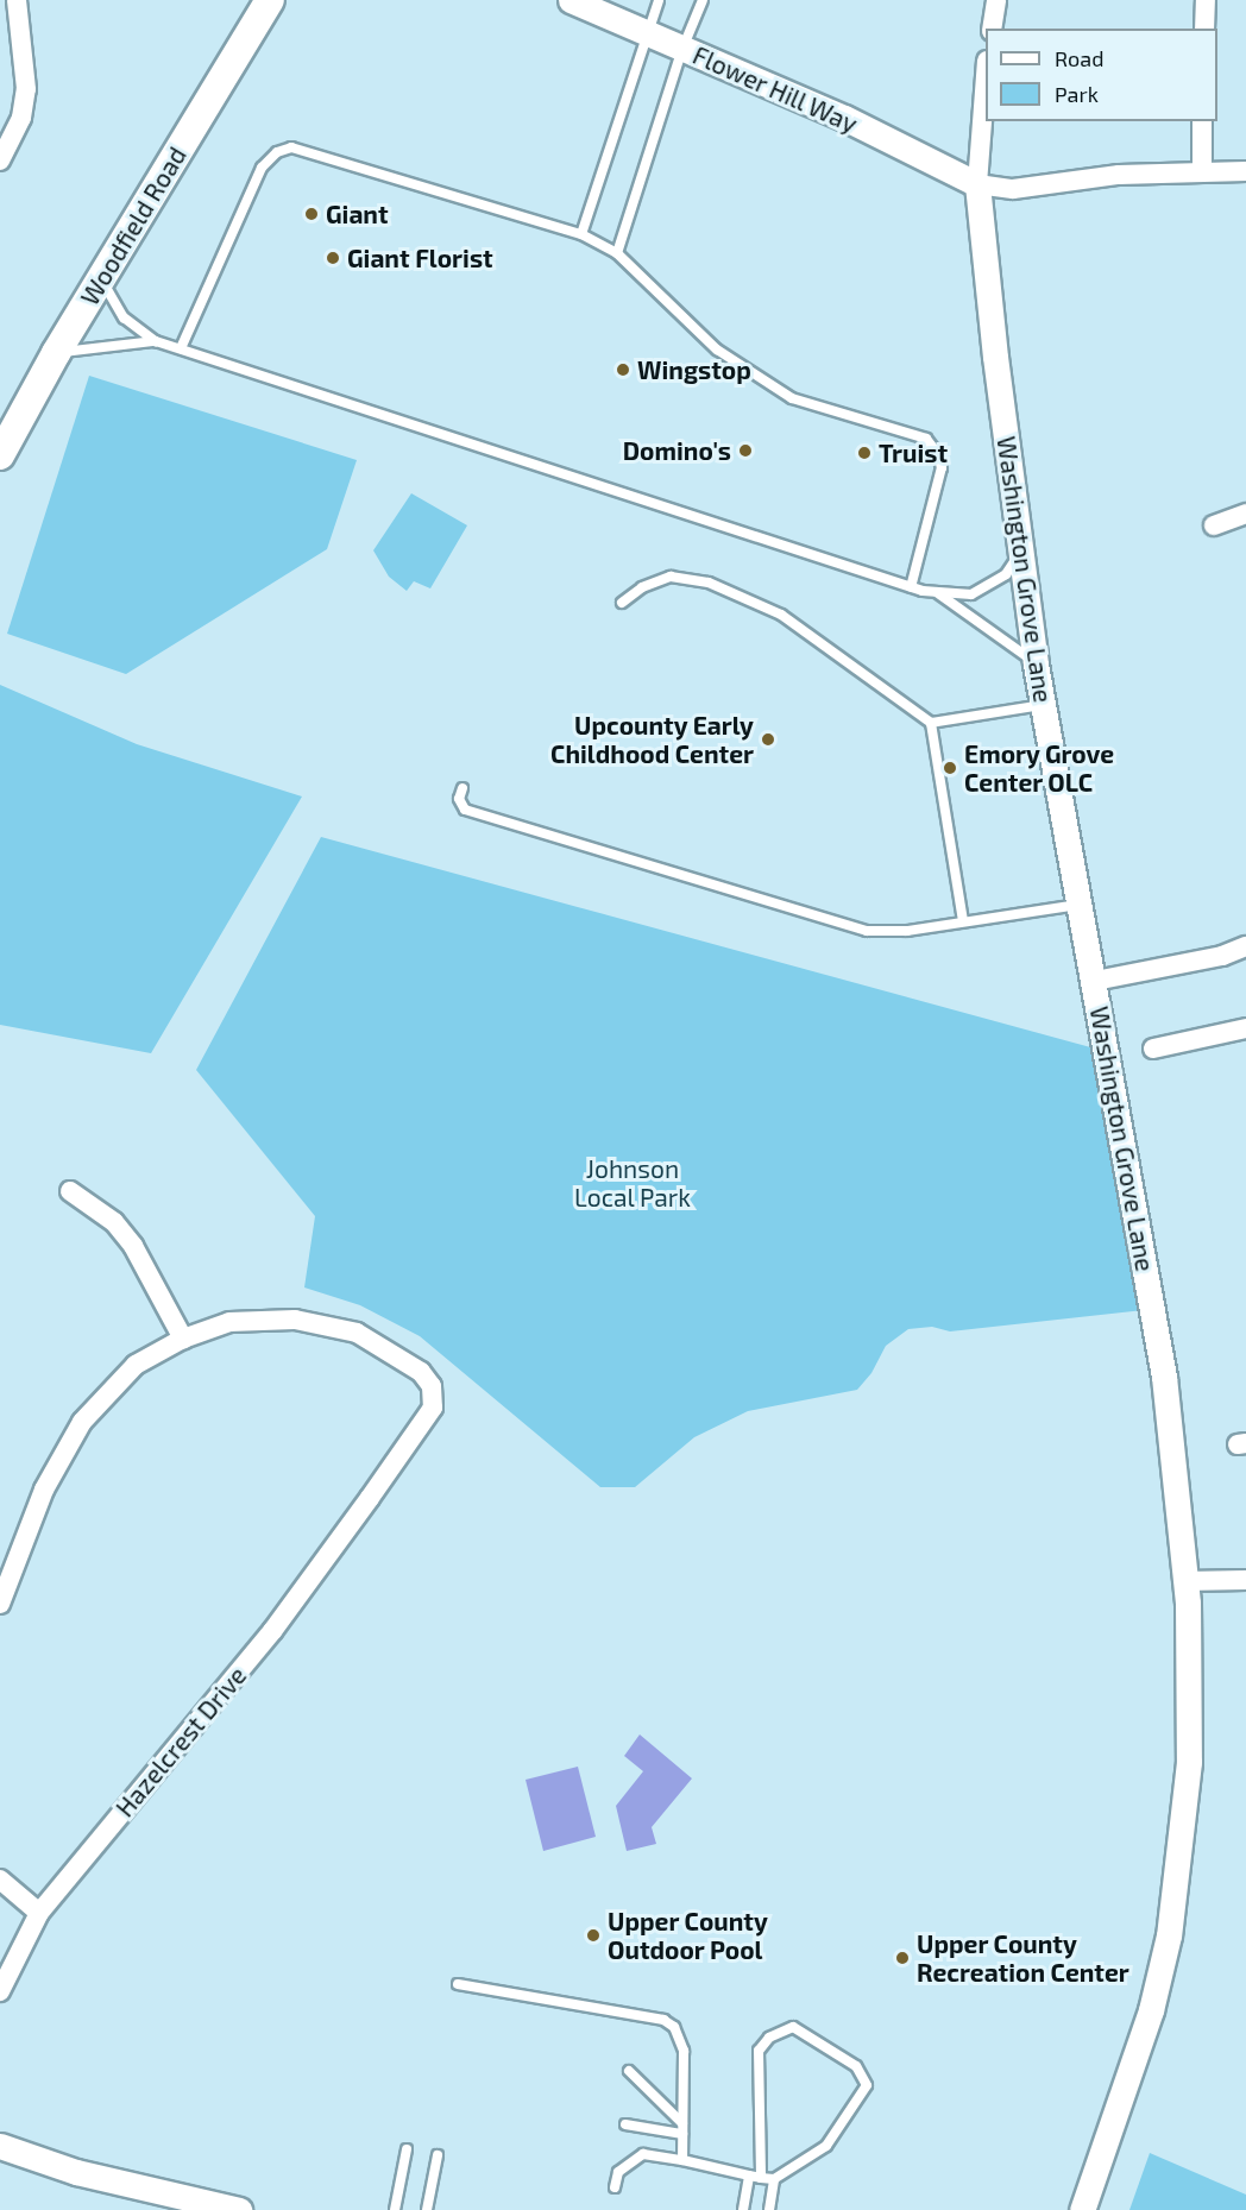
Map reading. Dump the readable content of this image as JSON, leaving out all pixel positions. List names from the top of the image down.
{
  "streets": {
    "main road": ["Woodfield Road"],
    "street": ["Flower Hill Way", "Washington Grove Lane", "Hazelcrest Drive"]
  },
  "crossings": [
    ["Flower Hill Way", "Washington Grove Lane"]
  ],
  "parks": ["Johnson Local Park"],
  "places": [
    "Giant",
    "Giant Florist",
    "Wingstop",
    "Domino's",
    "Truist",
    "Upcounty Early Childhood Center",
    "Emory Grove Center OLC",
    "Upper County Outdoor Pool",
    "Upper County Recreation Center"
  ],
  "legend": ["Road", "Park"]
}
